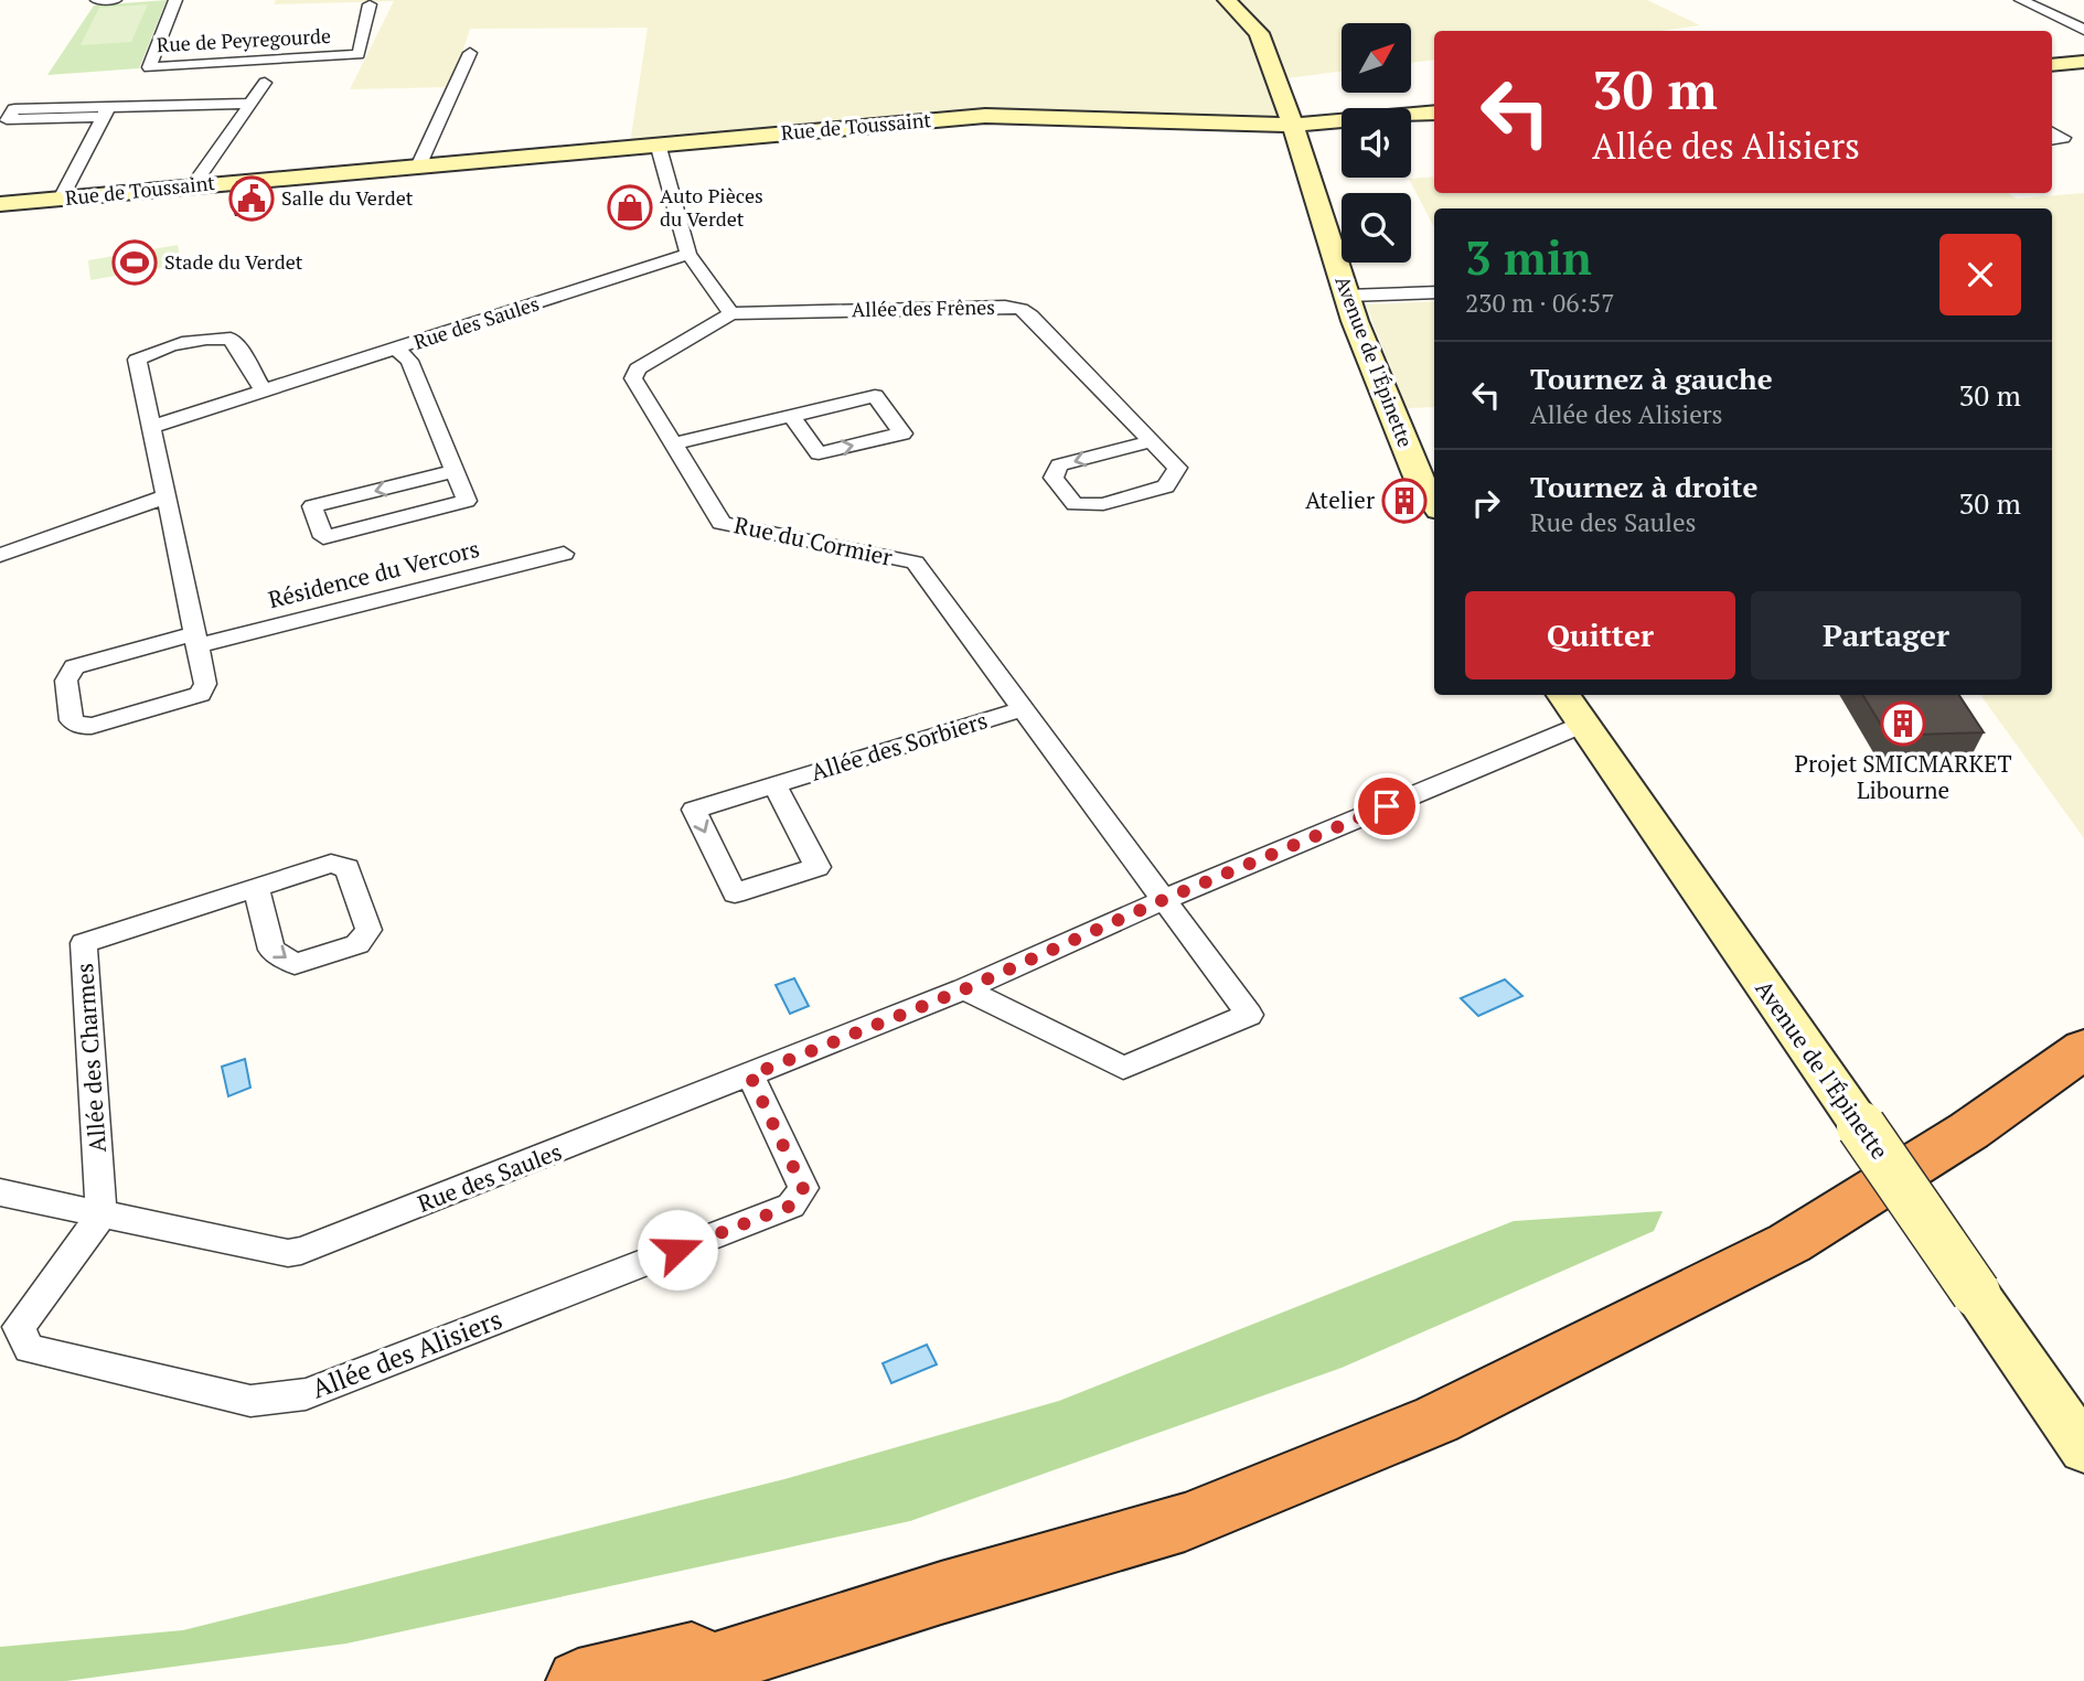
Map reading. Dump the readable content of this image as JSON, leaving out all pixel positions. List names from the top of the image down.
{
  "streets": {
    "street": [
      "Rue de Peyregourde",
      "Rue de Toussaint",
      "Allée des Frênes",
      "Rue des Saules",
      "Avenue de l'Épinette",
      "Rue du Cormier",
      "Résidence du Vercors",
      "Allée des Sorbiers",
      "Allée des Charmes",
      "Allée des Alisiers"
    ]
  },
  "crossings": [
    ["Rue de Toussaint", "Avenue de l'Épinette"],
    ["Allée des Frênes", "Rue du Cormier"],
    ["Rue des Saules", "Avenue de l'Épinette"],
    ["Rue des Saules", "Rue du Cormier"],
    ["Rue des Saules", "Allée des Charmes"],
    ["Rue des Saules", "Allée des Alisiers"],
    ["Rue du Cormier", "Allée des Sorbiers"],
    ["Allée des Charmes", "Allée des Alisiers"]
  ],
  "places": {
    "public building": ["Salle du Verdet"],
    "shop": ["Auto Pièces du Verdet"],
    "sports": ["Stade du Verdet"],
    "building": ["Atelier", "Projet SMICMARKET Libourne"]
  },
  "north": "top right",
  "page": {
    "turn": ["30 m", "Allée des Alisiers"],
    "heading": ["3 min", "230 m · 06:57"],
    "list": [
      {
        "name": "Tournez à gauche",
        "note": "Allée des Alisiers",
        "value": "30 m"
      },
      {
        "name": "Tournez à droite",
        "note": "Rue des Saules",
        "value": "30 m"
      }
    ],
    "buttons": ["Quitter", "Partager"]
  }
}
